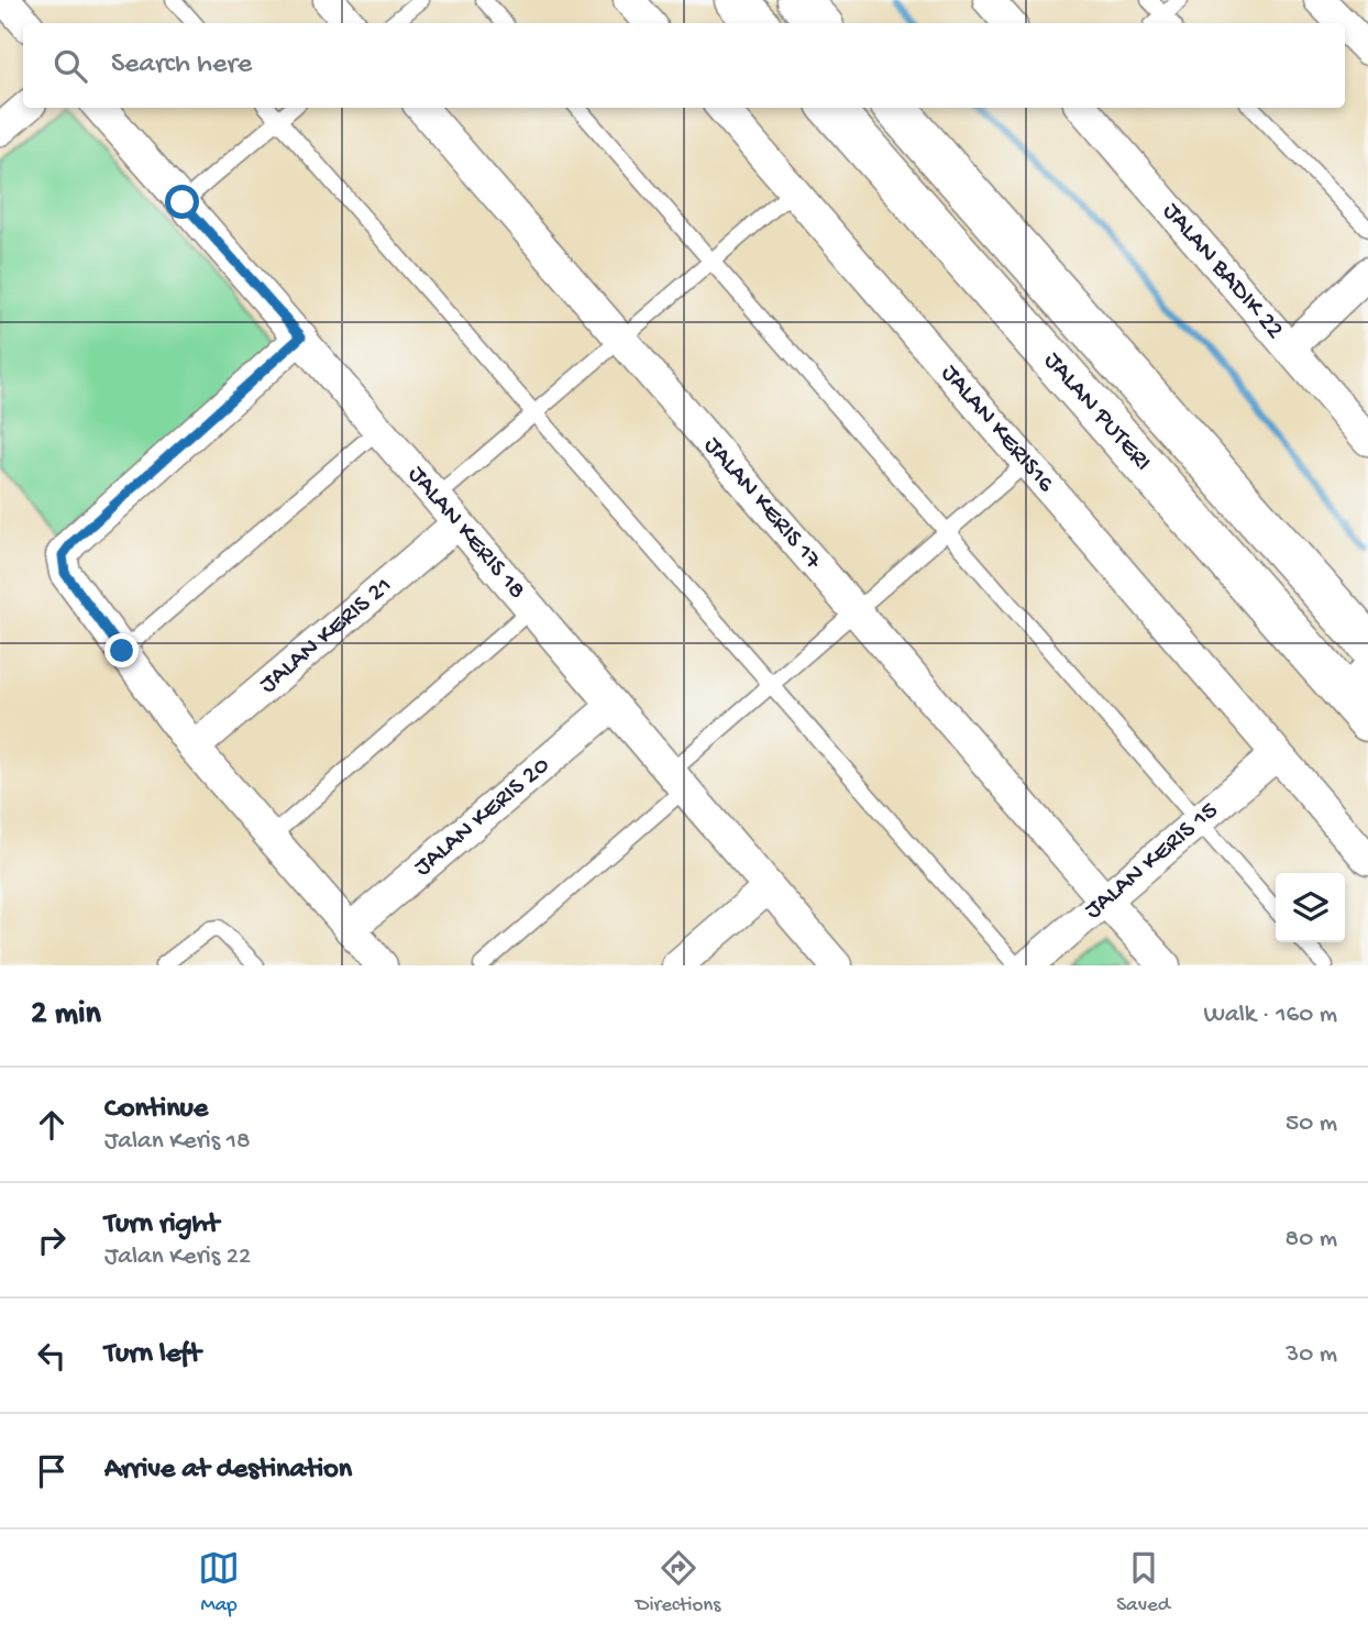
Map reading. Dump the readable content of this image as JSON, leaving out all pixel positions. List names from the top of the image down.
{
  "streets": {
    "main road": ["JALAN PUTERI"],
    "street": [
      "JALAN BADIK 22",
      "JALAN KERIS16",
      "JALAN KERIS 17",
      "JALAN KERIS 18",
      "JALAN KERIS 21",
      "JALAN KERIS 20",
      "JALAN KERIS 15"
    ]
  },
  "crossings": [
    ["JALAN KERIS16", "JALAN KERIS 15"],
    ["JALAN KERIS 17", "JALAN KERIS 15"],
    ["JALAN KERIS 18", "JALAN KERIS 21"],
    ["JALAN KERIS 18", "JALAN KERIS 20"]
  ],
  "page": {
    "search": "Search here",
    "heading": ["2 min", "Walk · 160 m"],
    "list": [
      ["Continue", "Jalan Keris 18", "50 m"],
      ["Turn right", "Jalan Keris 22", "80 m"],
      ["Turn left", "30 m"],
      "Arrive at destination"
    ],
    "nav": ["Map", "Directions", "Saved"]
  }
}
